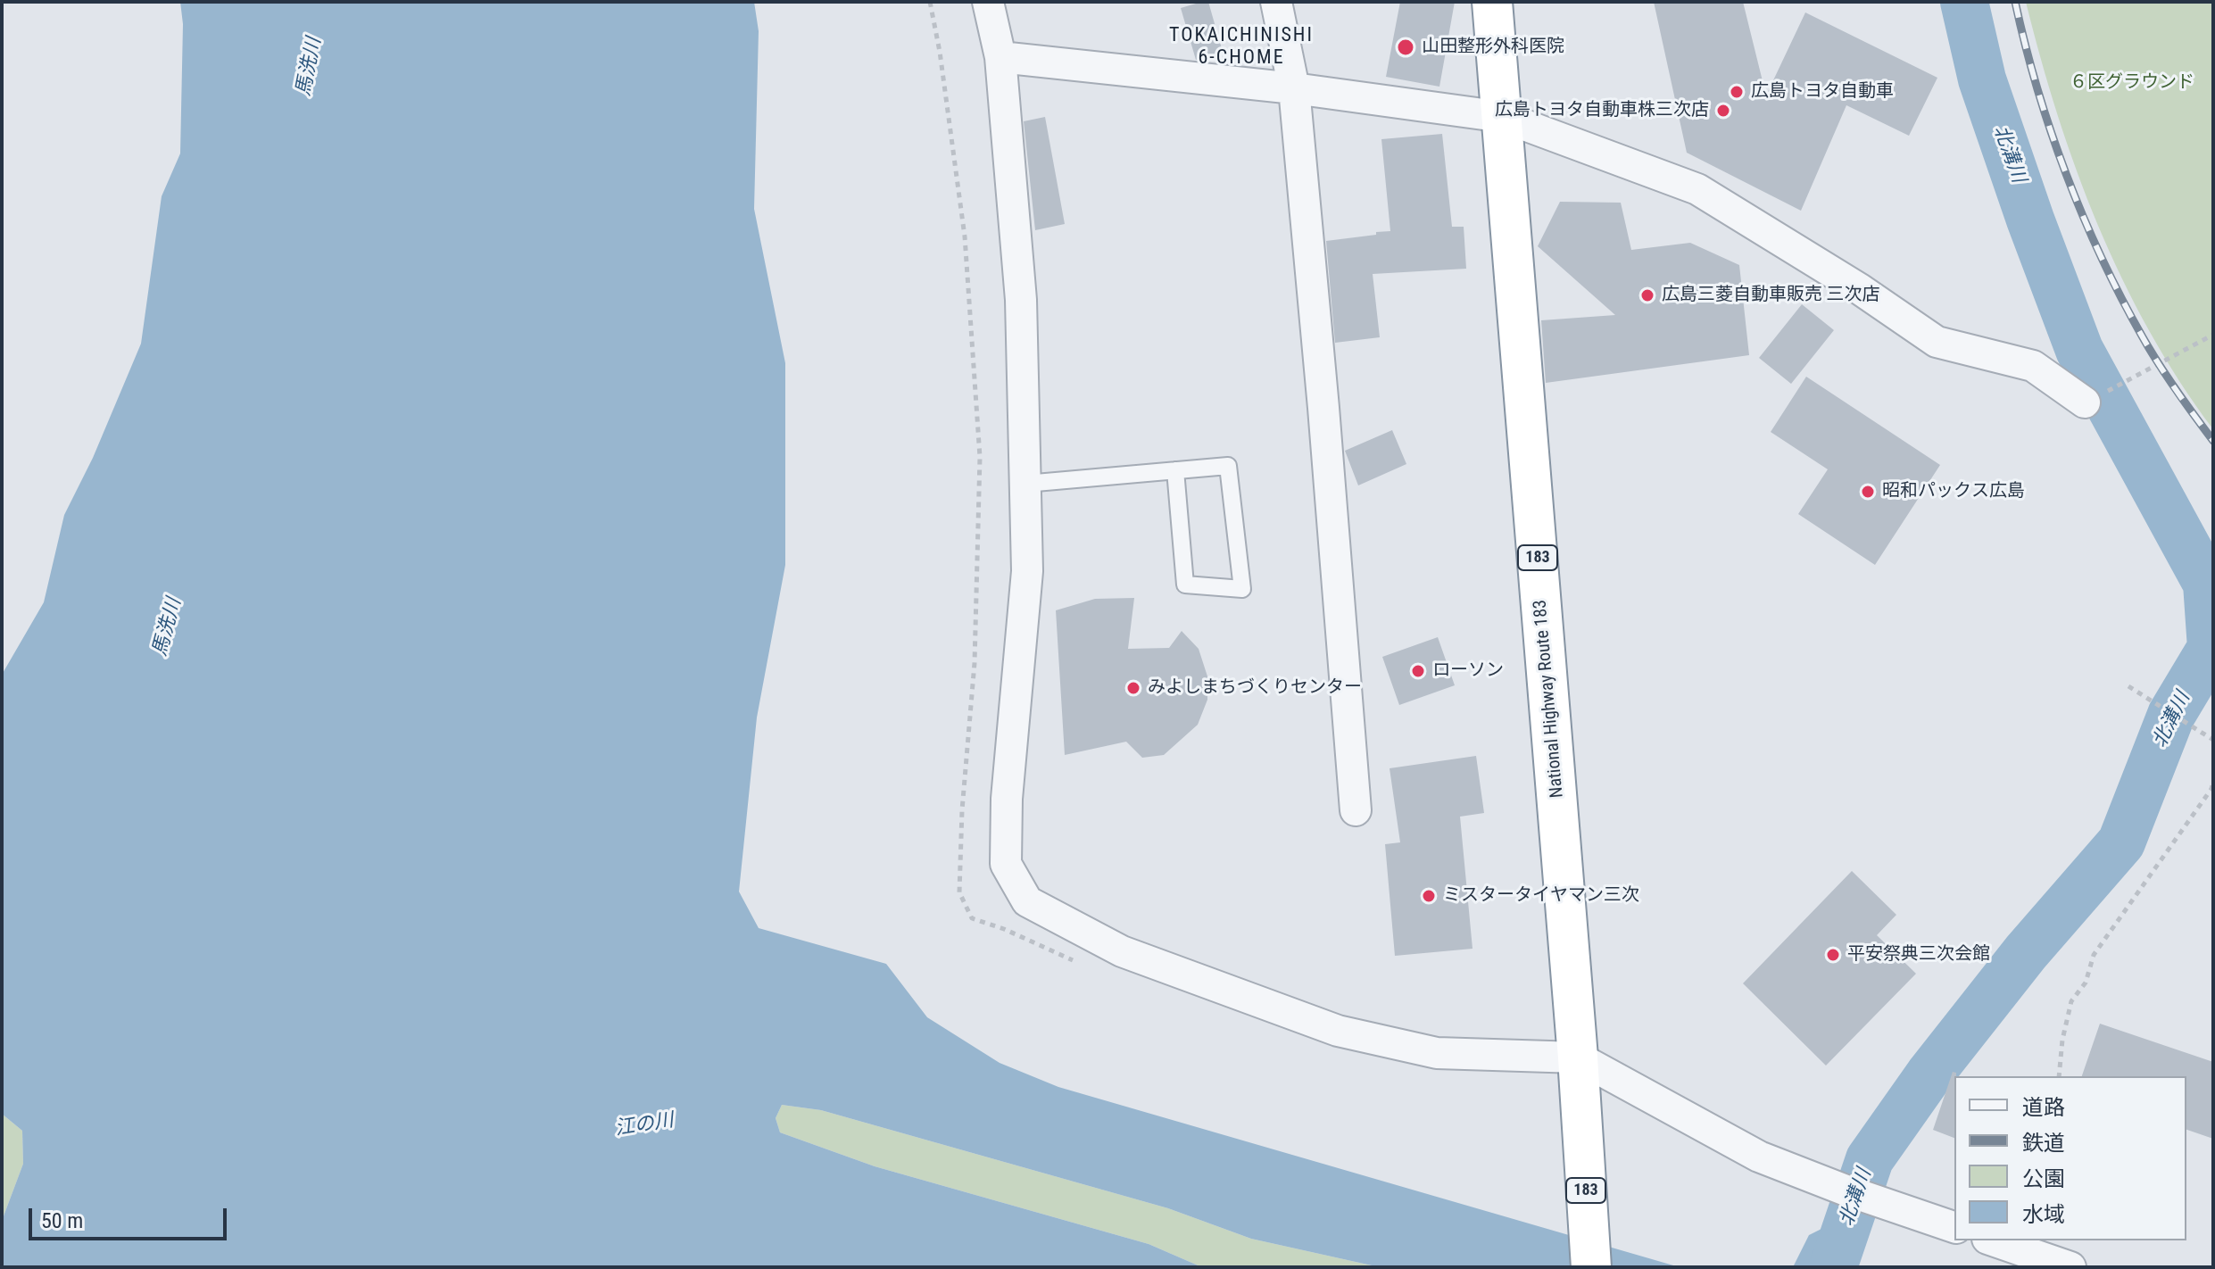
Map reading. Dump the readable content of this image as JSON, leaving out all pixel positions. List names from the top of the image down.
{
  "streets": {
    "highway": ["183", "National Highway Route 183"]
  },
  "districts": ["TOKAICHINISHI 6-CHOME"],
  "water": ["馬洗川", "北溝川", "江の川"],
  "parks": ["６区グラウンド"],
  "places": [
    "山田整形外科医院",
    "広島トヨタ自動車",
    "広島トヨタ自動車株三次店",
    "広島三菱自動車販売 三次店",
    "昭和パックス広島",
    "ローソン",
    "みよしまちづくりセンター",
    "ミスタータイヤマン三次",
    "平安祭典三次会館"
  ],
  "legend": [
    "道路",
    "鉄道",
    "公園",
    "水域"
  ],
  "scale_bar": "50 m"
}
